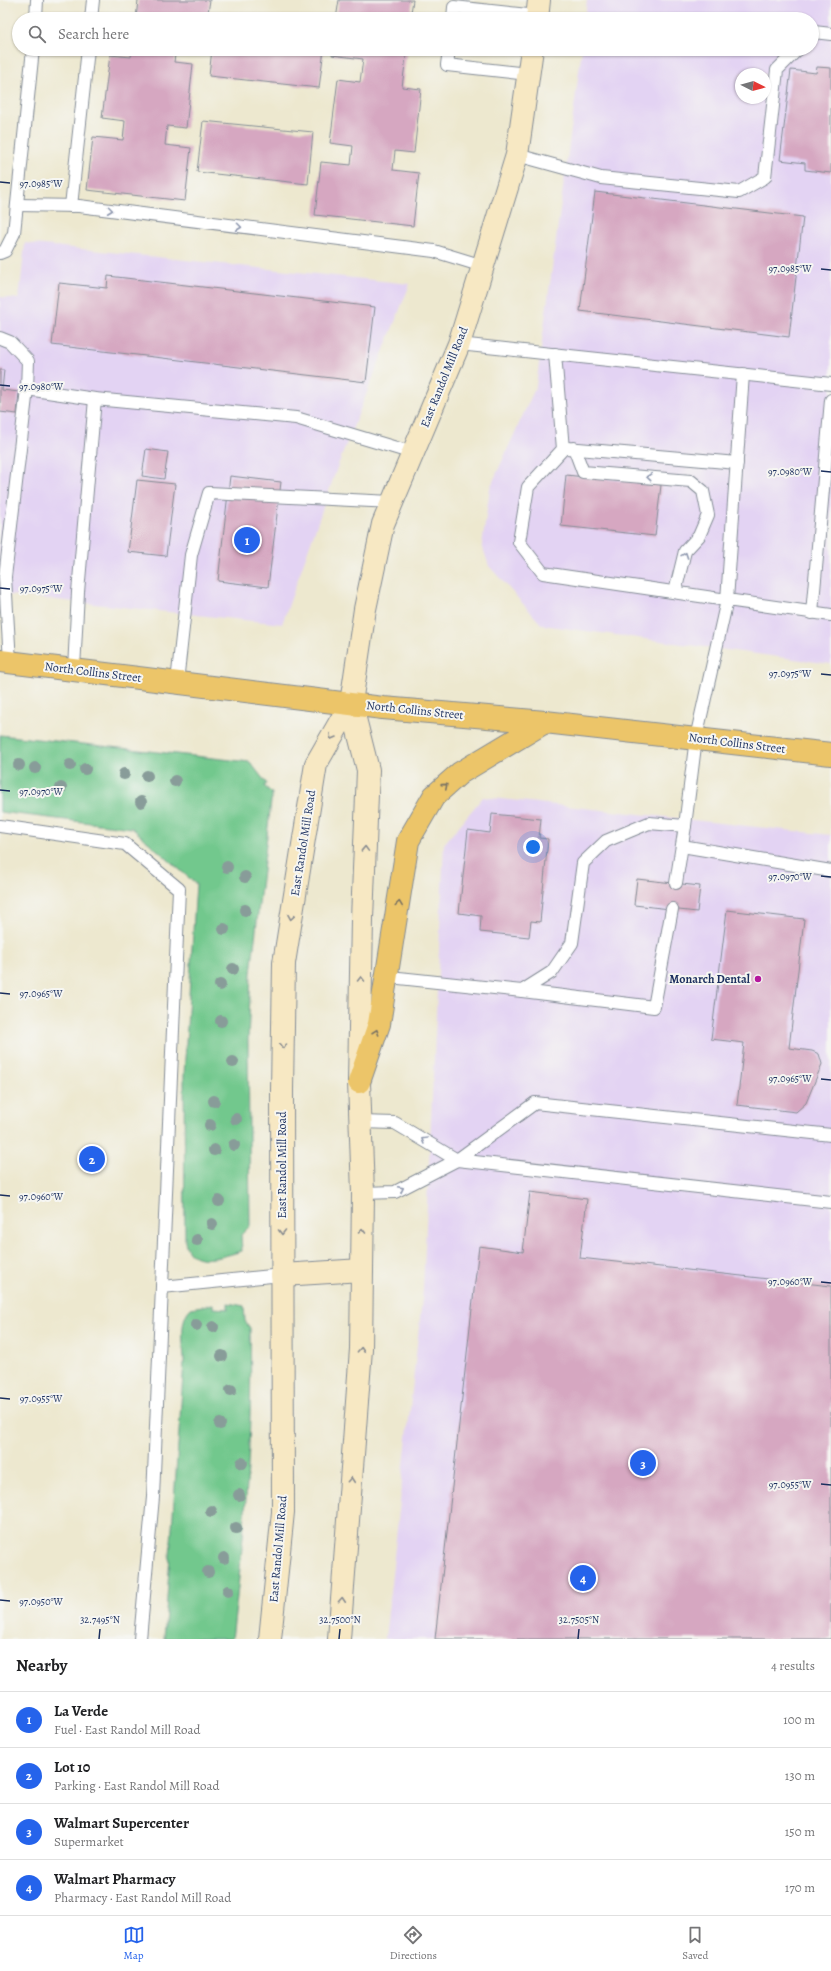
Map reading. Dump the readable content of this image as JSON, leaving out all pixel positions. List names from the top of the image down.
{
  "streets": {
    "main road": ["East Randol Mill Road", "North Collins Street"]
  },
  "crossings": [
    ["East Randol Mill Road", "North Collins Street"]
  ],
  "places": ["Monarch Dental"],
  "north": "right",
  "page": {
    "search": "Search here",
    "pins": [
      "1",
      "2",
      "3",
      "4"
    ],
    "heading": ["Nearby", "4 results"],
    "list": [
      {
        "mark": "1",
        "name": "La Verde",
        "note": "Fuel · East Randol Mill Road",
        "value": "100 m"
      },
      {
        "mark": "2",
        "name": "Lot 10",
        "note": "Parking · East Randol Mill Road",
        "value": "130 m"
      },
      {
        "mark": "3",
        "name": "Walmart Supercenter",
        "note": "Supermarket",
        "value": "150 m"
      },
      {
        "mark": "4",
        "name": "Walmart Pharmacy",
        "note": "Pharmacy · East Randol Mill Road",
        "value": "170 m"
      }
    ],
    "nav": ["Map", "Directions", "Saved"]
  },
  "coordinates": [
    "97.0985°W",
    "97.0980°W",
    "97.0975°W",
    "97.0970°W",
    "97.0965°W",
    "97.0960°W",
    "97.0955°W",
    "97.0950°W",
    "32.7495°N",
    "32.7500°N",
    "32.7505°N"
  ]
}
